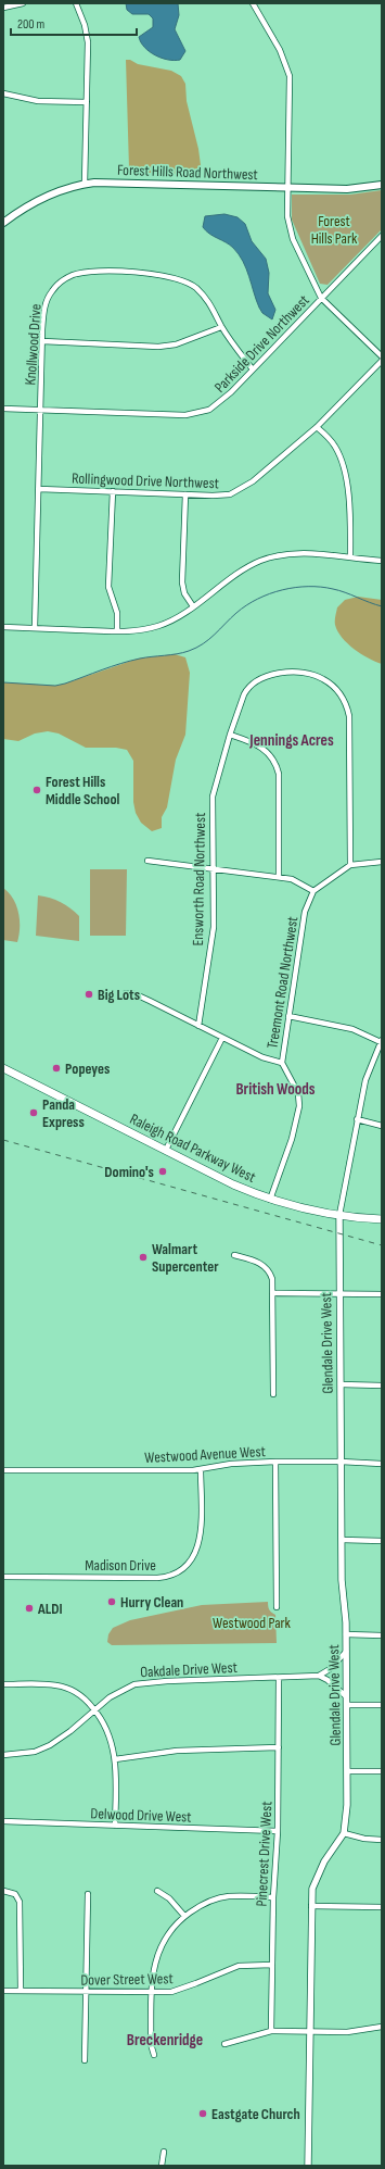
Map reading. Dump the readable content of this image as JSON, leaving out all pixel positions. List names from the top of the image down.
{
  "streets": {
    "main road": ["Forest Hills Road Northwest", "Raleigh Road Parkway West"],
    "street": [
      "Parkside Drive Northwest",
      "Knollwood Drive",
      "Rollingwood Drive Northwest",
      "Ensworth Road Northwest",
      "Treemont Road Northwest",
      "Glendale Drive West",
      "Westwood Avenue West",
      "Madison Drive",
      "Oakdale Drive West",
      "Delwood Drive West",
      "Pinecrest Drive West",
      "Dover Street West"
    ]
  },
  "crossings": [
    ["Parkside Drive Northwest", "Knollwood Drive"],
    ["Knollwood Drive", "Rollingwood Drive Northwest"],
    ["Treemont Road Northwest", "Raleigh Road Parkway West"],
    ["Raleigh Road Parkway West", "Glendale Drive West"],
    ["Glendale Drive West", "Westwood Avenue West"],
    ["Westwood Avenue West", "Madison Drive"],
    ["Oakdale Drive West", "Pinecrest Drive West"],
    ["Delwood Drive West", "Pinecrest Drive West"],
    ["Pinecrest Drive West", "Dover Street West"]
  ],
  "districts": ["Jennings Acres", "British Woods", "Breckenridge"],
  "parks": ["Forest Hills Park", "Westwood Park"],
  "places": [
    "Forest Hills Middle School",
    "Big Lots",
    "Popeyes",
    "Panda Express",
    "Domino's",
    "Walmart Supercenter",
    "Hurry Clean",
    "ALDI",
    "Eastgate Church"
  ],
  "scale_bar": "200 m"
}
